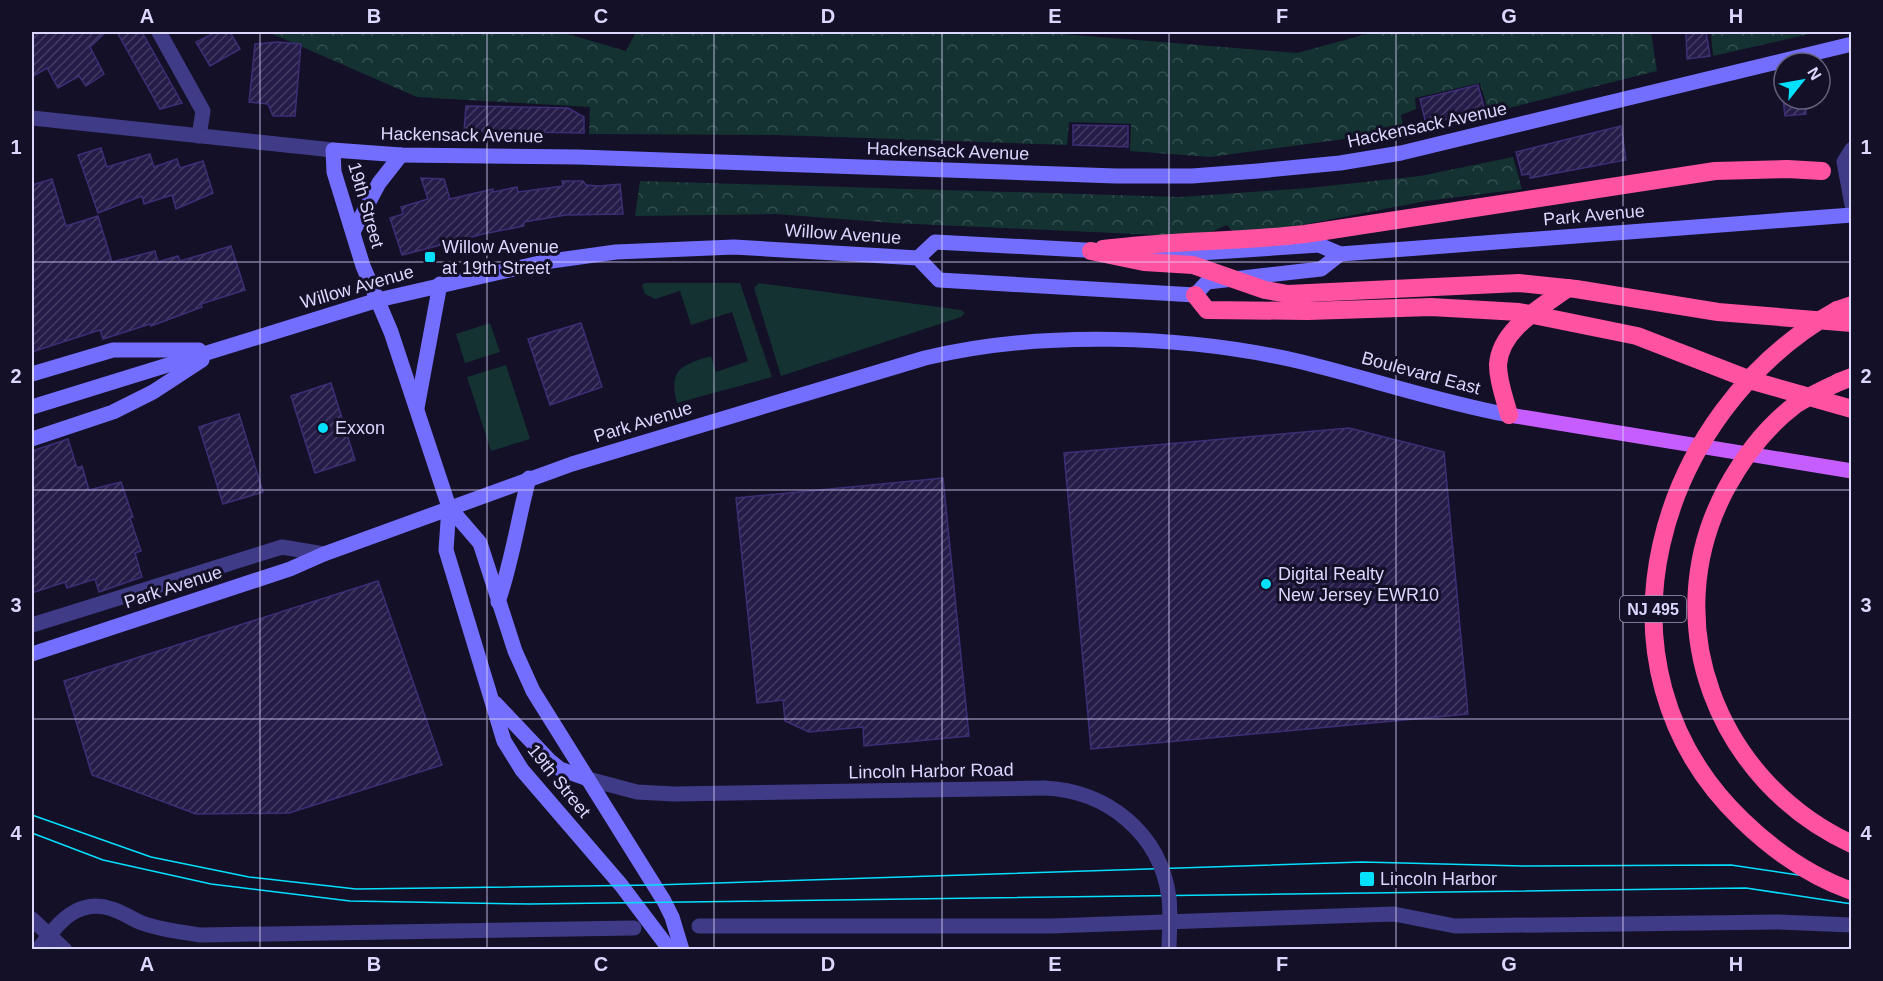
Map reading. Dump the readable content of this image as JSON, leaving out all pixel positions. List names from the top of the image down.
{
  "streets": {
    "highway": ["NJ 495"],
    "main road": [
      "Hackensack Avenue",
      "19th Street",
      "Park Avenue",
      "Willow Avenue",
      "Boulevard East"
    ],
    "street": ["Lincoln Harbor Road"]
  },
  "crossings": [
    ["Hackensack Avenue", "19th Street"],
    ["19th Street", "Park Avenue"],
    ["19th Street", "Willow Avenue"],
    ["19th Street", "Lincoln Harbor Road"],
    ["Park Avenue", "Willow Avenue"],
    ["Park Avenue", "Boulevard East"]
  ],
  "places": {
    "transit": ["Willow Avenue at 19th Street", "Lincoln Harbor"],
    "other": ["Exxon", "Digital Realty New Jersey EWR10"]
  },
  "north": "top right",
  "grid": {
    "columns": [
      "A",
      "B",
      "C",
      "D",
      "E",
      "F",
      "G",
      "H"
    ],
    "rows": [
      "1",
      "2",
      "3",
      "4"
    ]
  }
}
